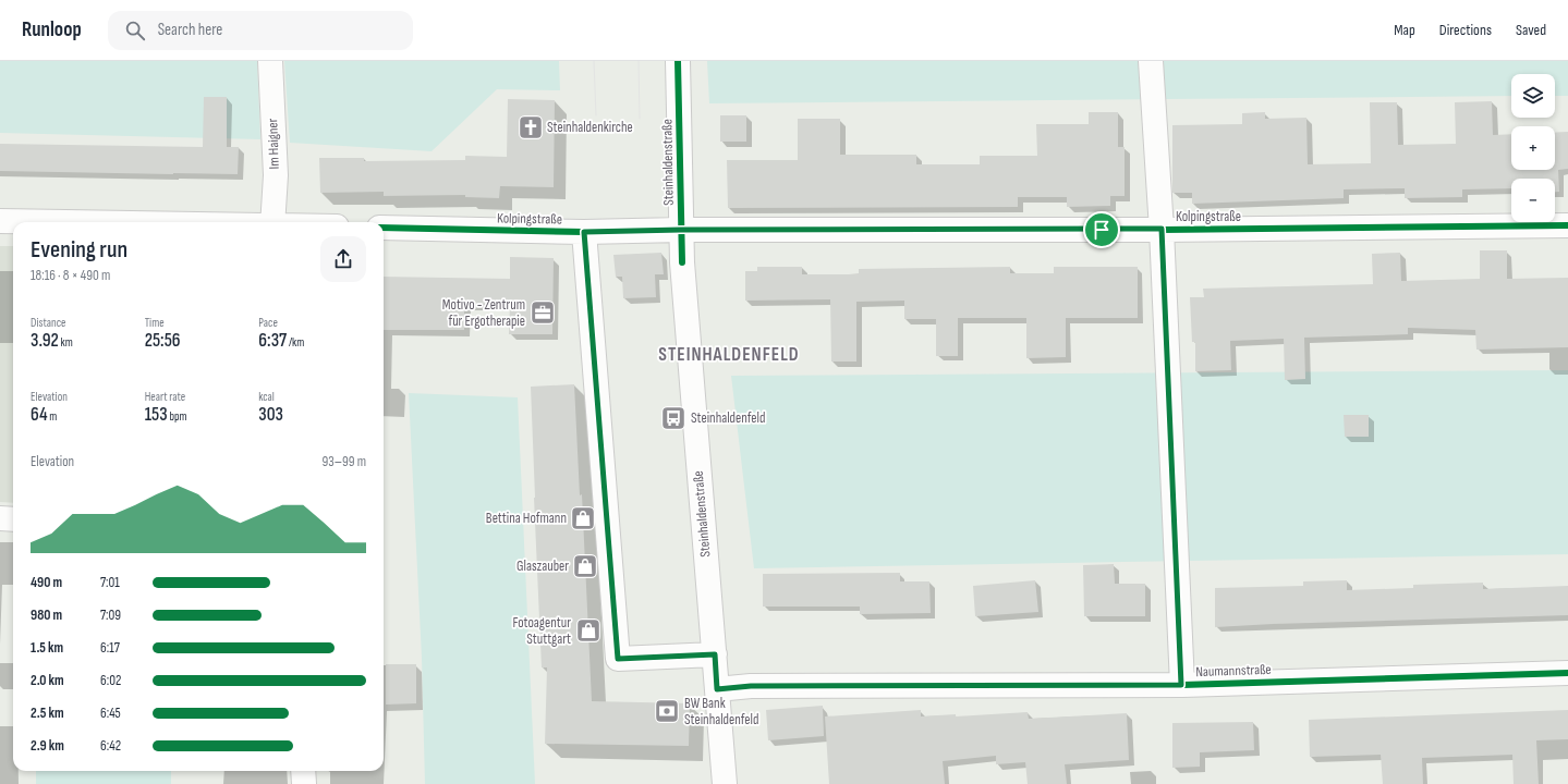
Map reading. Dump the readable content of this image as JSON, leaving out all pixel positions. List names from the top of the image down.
{
  "streets": {
    "street": [
      "Im Haigner",
      "Steinhaldenstraße",
      "Kolpingstraße",
      "Naumannstraße"
    ]
  },
  "crossings": [
    ["Steinhaldenstraße", "Kolpingstraße"],
    ["Steinhaldenstraße", "Naumannstraße"]
  ],
  "districts": ["STEINHALDENFELD"],
  "places": {
    "church": ["Steinhaldenkirche"],
    "office": ["Motivo - Zentrum für Ergotherapie"],
    "bus stop": ["Steinhaldenfeld"],
    "shop": ["Bettina Hofmann", "Glaszauber", "Fotoagentur Stuttgart"],
    "bank": ["BW Bank Steinhaldenfeld"]
  },
  "page": {
    "header": "Runloop",
    "search": "Search here",
    "nav": ["Map", "Directions", "Saved"],
    "map_buttons": ["+", "−"],
    "heading": ["Evening run", "18:16 · 8 × 490 m"],
    "stats": [
      ["Distance", "3.92 km"],
      ["Time", "25:56"],
      ["Pace", "6:37 /km"],
      ["Elevation", "64 m"],
      ["Heart rate", "153 bpm"],
      ["kcal", "303"]
    ],
    "chart": ["Elevation", "93–99 m"],
    "list": [
      {
        "name": "490 m",
        "note": "7:01"
      },
      {
        "name": "980 m",
        "note": "7:09"
      },
      {
        "name": "1.5 km",
        "note": "6:17"
      },
      {
        "name": "2.0 km",
        "note": "6:02"
      },
      {
        "name": "2.5 km",
        "note": "6:45"
      },
      {
        "name": "2.9 km",
        "note": "6:42"
      }
    ]
  }
}
